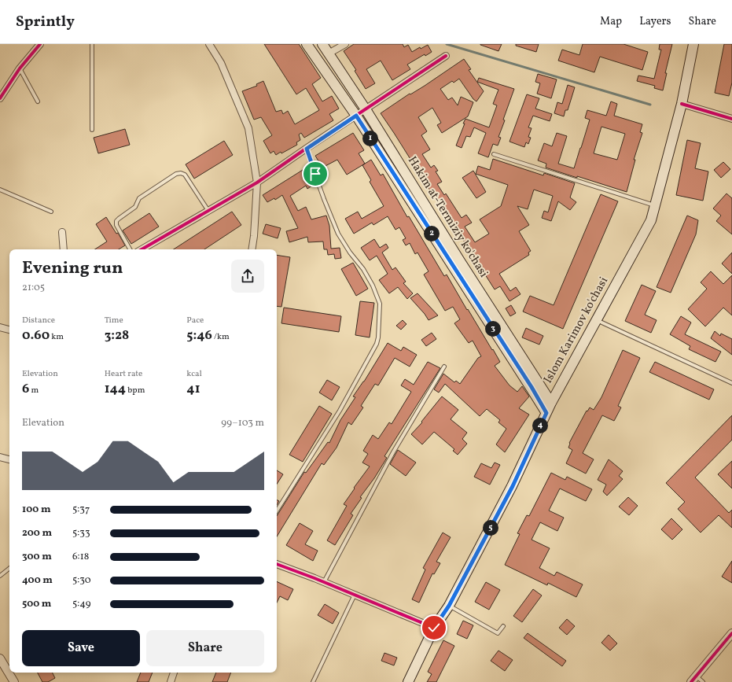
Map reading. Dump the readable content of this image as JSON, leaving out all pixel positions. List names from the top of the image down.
{
  "streets": {
    "main road": ["Hakim at-Termiziy ko'chasi", "Islom Karimov ko'chasi"]
  },
  "crossings": [
    ["Hakim at-Termiziy ko'chasi", "Islom Karimov ko'chasi"]
  ],
  "page": {
    "header": "Sprintly",
    "nav": ["Map", "Layers", "Share"],
    "pins": [
      "1",
      "2",
      "3",
      "4",
      "5"
    ],
    "heading": ["Evening run", "21:05"],
    "stats": [
      ["Distance", "0.60 km"],
      ["Time", "3:28"],
      ["Pace", "5:46 /km"],
      ["Elevation", "6 m"],
      ["Heart rate", "144 bpm"],
      ["kcal", "41"]
    ],
    "chart": ["Elevation", "99–103 m"],
    "list": [
      {
        "name": "100 m",
        "note": "5:37"
      },
      {
        "name": "200 m",
        "note": "5:33"
      },
      {
        "name": "300 m",
        "note": "6:18"
      },
      {
        "name": "400 m",
        "note": "5:30"
      },
      {
        "name": "500 m",
        "note": "5:49"
      }
    ],
    "buttons": ["Save", "Share"]
  }
}
